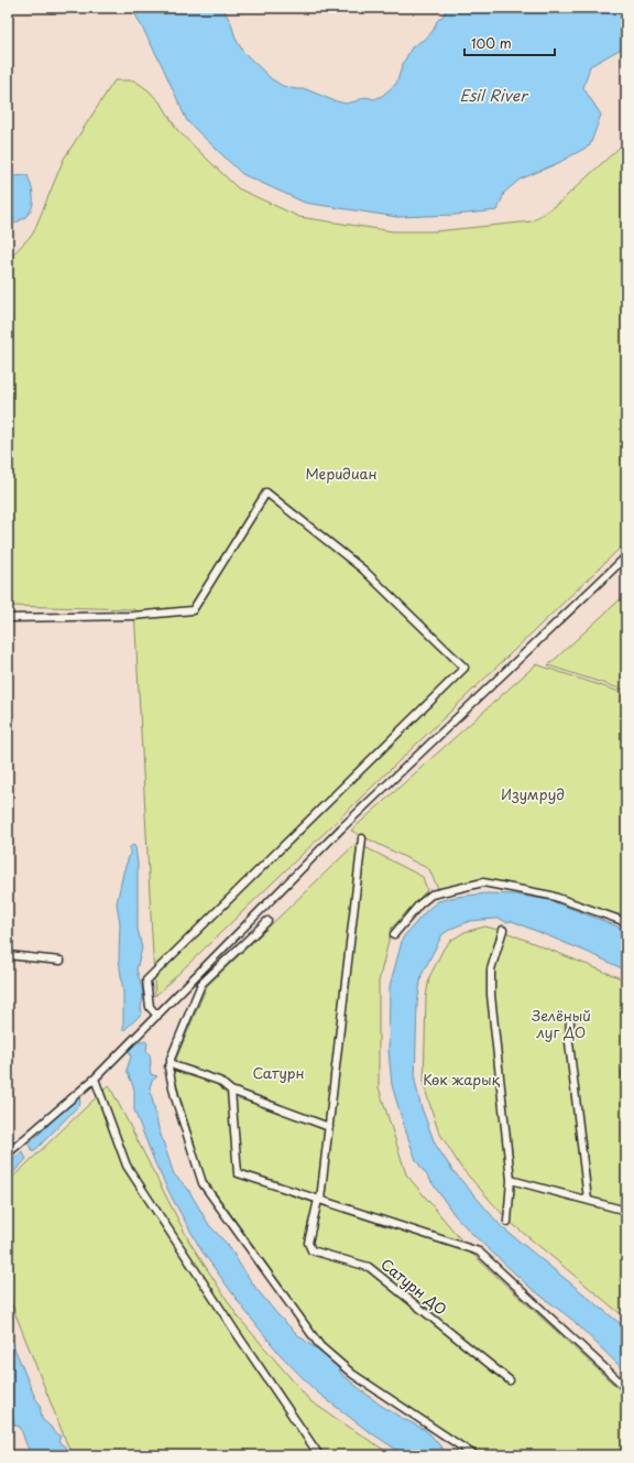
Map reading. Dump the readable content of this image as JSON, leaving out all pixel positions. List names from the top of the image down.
{
  "streets": {
    "street": ["Сатурн ДО"]
  },
  "water": ["Esil River"],
  "parks": [
    "Меридиан",
    "Изумруд",
    "Зелёный луг ДО",
    "Сатурн",
    "Көк жарық"
  ],
  "scale_bar": "100 m"
}
